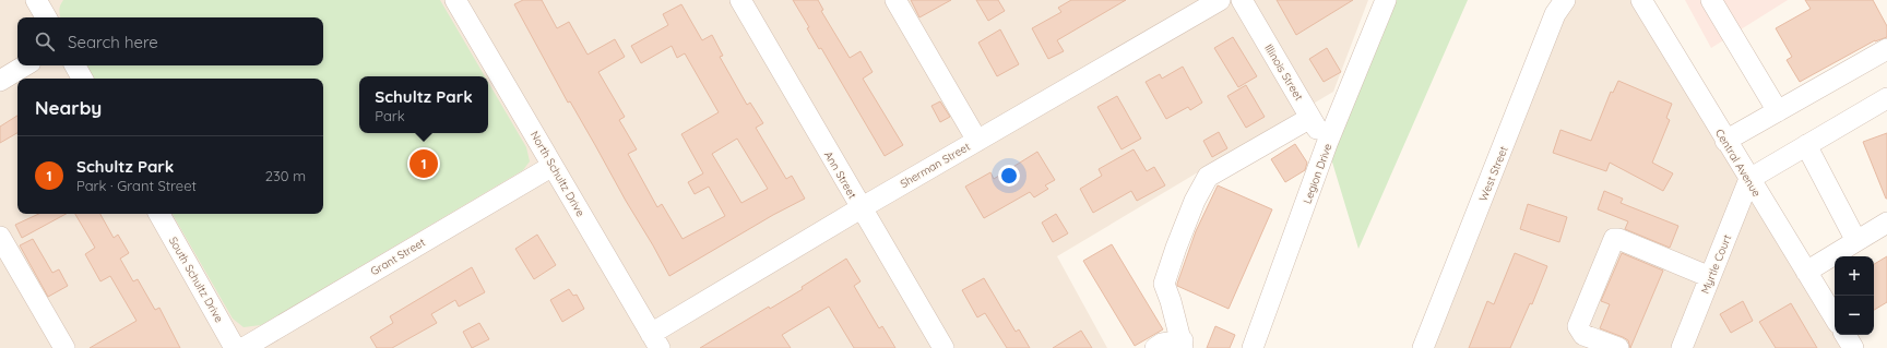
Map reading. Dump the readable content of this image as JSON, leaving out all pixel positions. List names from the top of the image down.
{
  "streets": {
    "street": [
      "Illinois Street",
      "Central Avenue",
      "Sherman Street",
      "North Schultz Drive",
      "Legion Drive",
      "West Street",
      "Ann Street",
      "Grant Street",
      "Myrtle Court",
      "South Schultz Drive"
    ]
  },
  "crossings": [
    ["Illinois Street", "Legion Drive"],
    ["Central Avenue", "Myrtle Court"],
    ["Sherman Street", "North Schultz Drive"],
    ["Sherman Street", "Ann Street"],
    ["North Schultz Drive", "Grant Street"]
  ],
  "page": {
    "search": "Search here",
    "popup": ["Schultz Park", "Park"],
    "heading": "Nearby",
    "list": [
      {
        "mark": "1",
        "name": "Schultz Park",
        "note": "Park · Grant Street",
        "value": "230 m"
      }
    ],
    "pins": "1",
    "map_buttons": ["+", "−"]
  }
}
